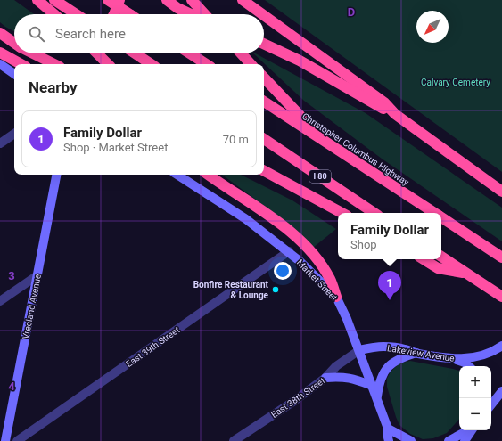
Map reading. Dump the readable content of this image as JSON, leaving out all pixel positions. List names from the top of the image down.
{
  "streets": {
    "highway": ["Christopher Columbus Highway", "I 80"],
    "main road": ["Market Street", "Vreeland Avenue", "Lakeview Avenue"],
    "street": ["East 39th Street", "East 38th Street"]
  },
  "crossings": [
    ["Market Street", "East 39th Street"],
    ["Market Street", "Lakeview Avenue"],
    ["Market Street", "East 38th Street"],
    ["Lakeview Avenue", "East 38th Street"]
  ],
  "parks": ["Calvary Cemetery"],
  "places": ["Bonfire Restaurant & Lounge"],
  "north": "bottom left",
  "page": {
    "search": "Search here",
    "heading": "Nearby",
    "list": [
      {
        "mark": "1",
        "name": "Family Dollar",
        "note": "Shop · Market Street",
        "value": "70 m"
      }
    ],
    "popup": ["Family Dollar", "Shop"],
    "pins": "1",
    "map_buttons": ["+", "−"]
  },
  "grid": {
    "columns": ["D"],
    "rows": ["3", "4"]
  }
}
